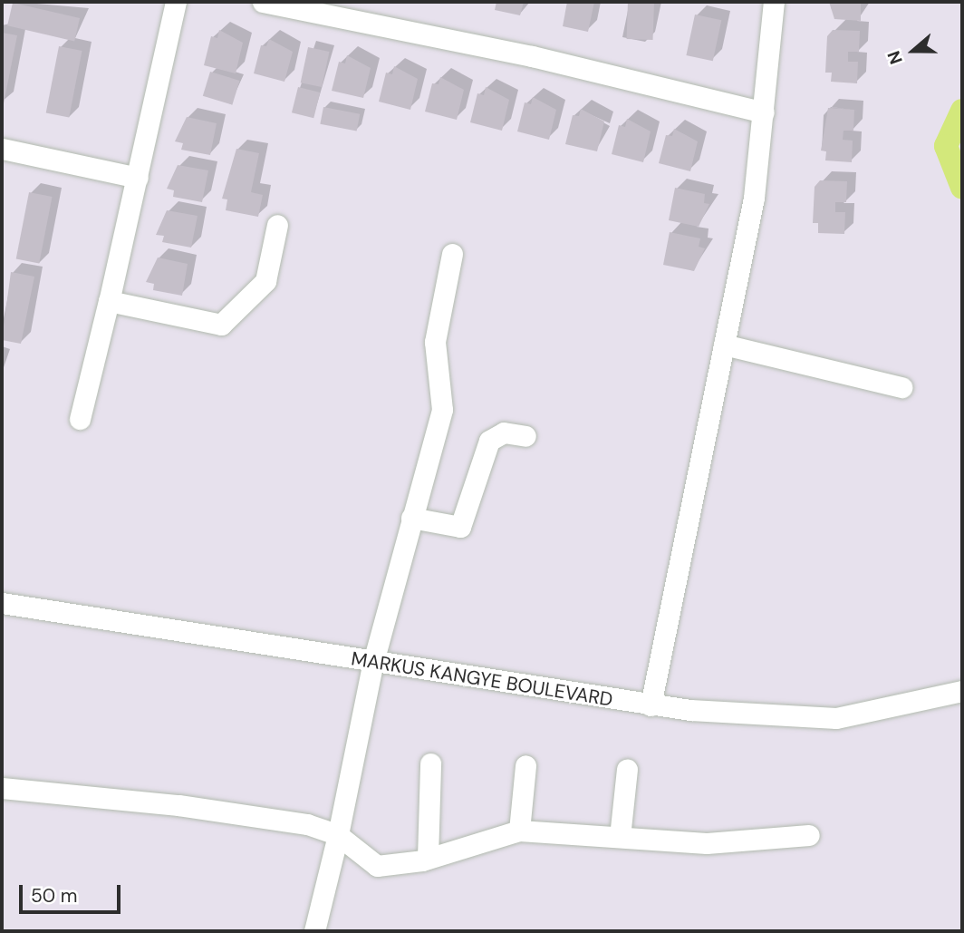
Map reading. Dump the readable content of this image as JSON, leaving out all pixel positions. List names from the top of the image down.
{
  "streets": {
    "street": ["MARKUS KANGYE BOULEVARD"]
  },
  "scale_bar": "50 m",
  "north": "left"
}
